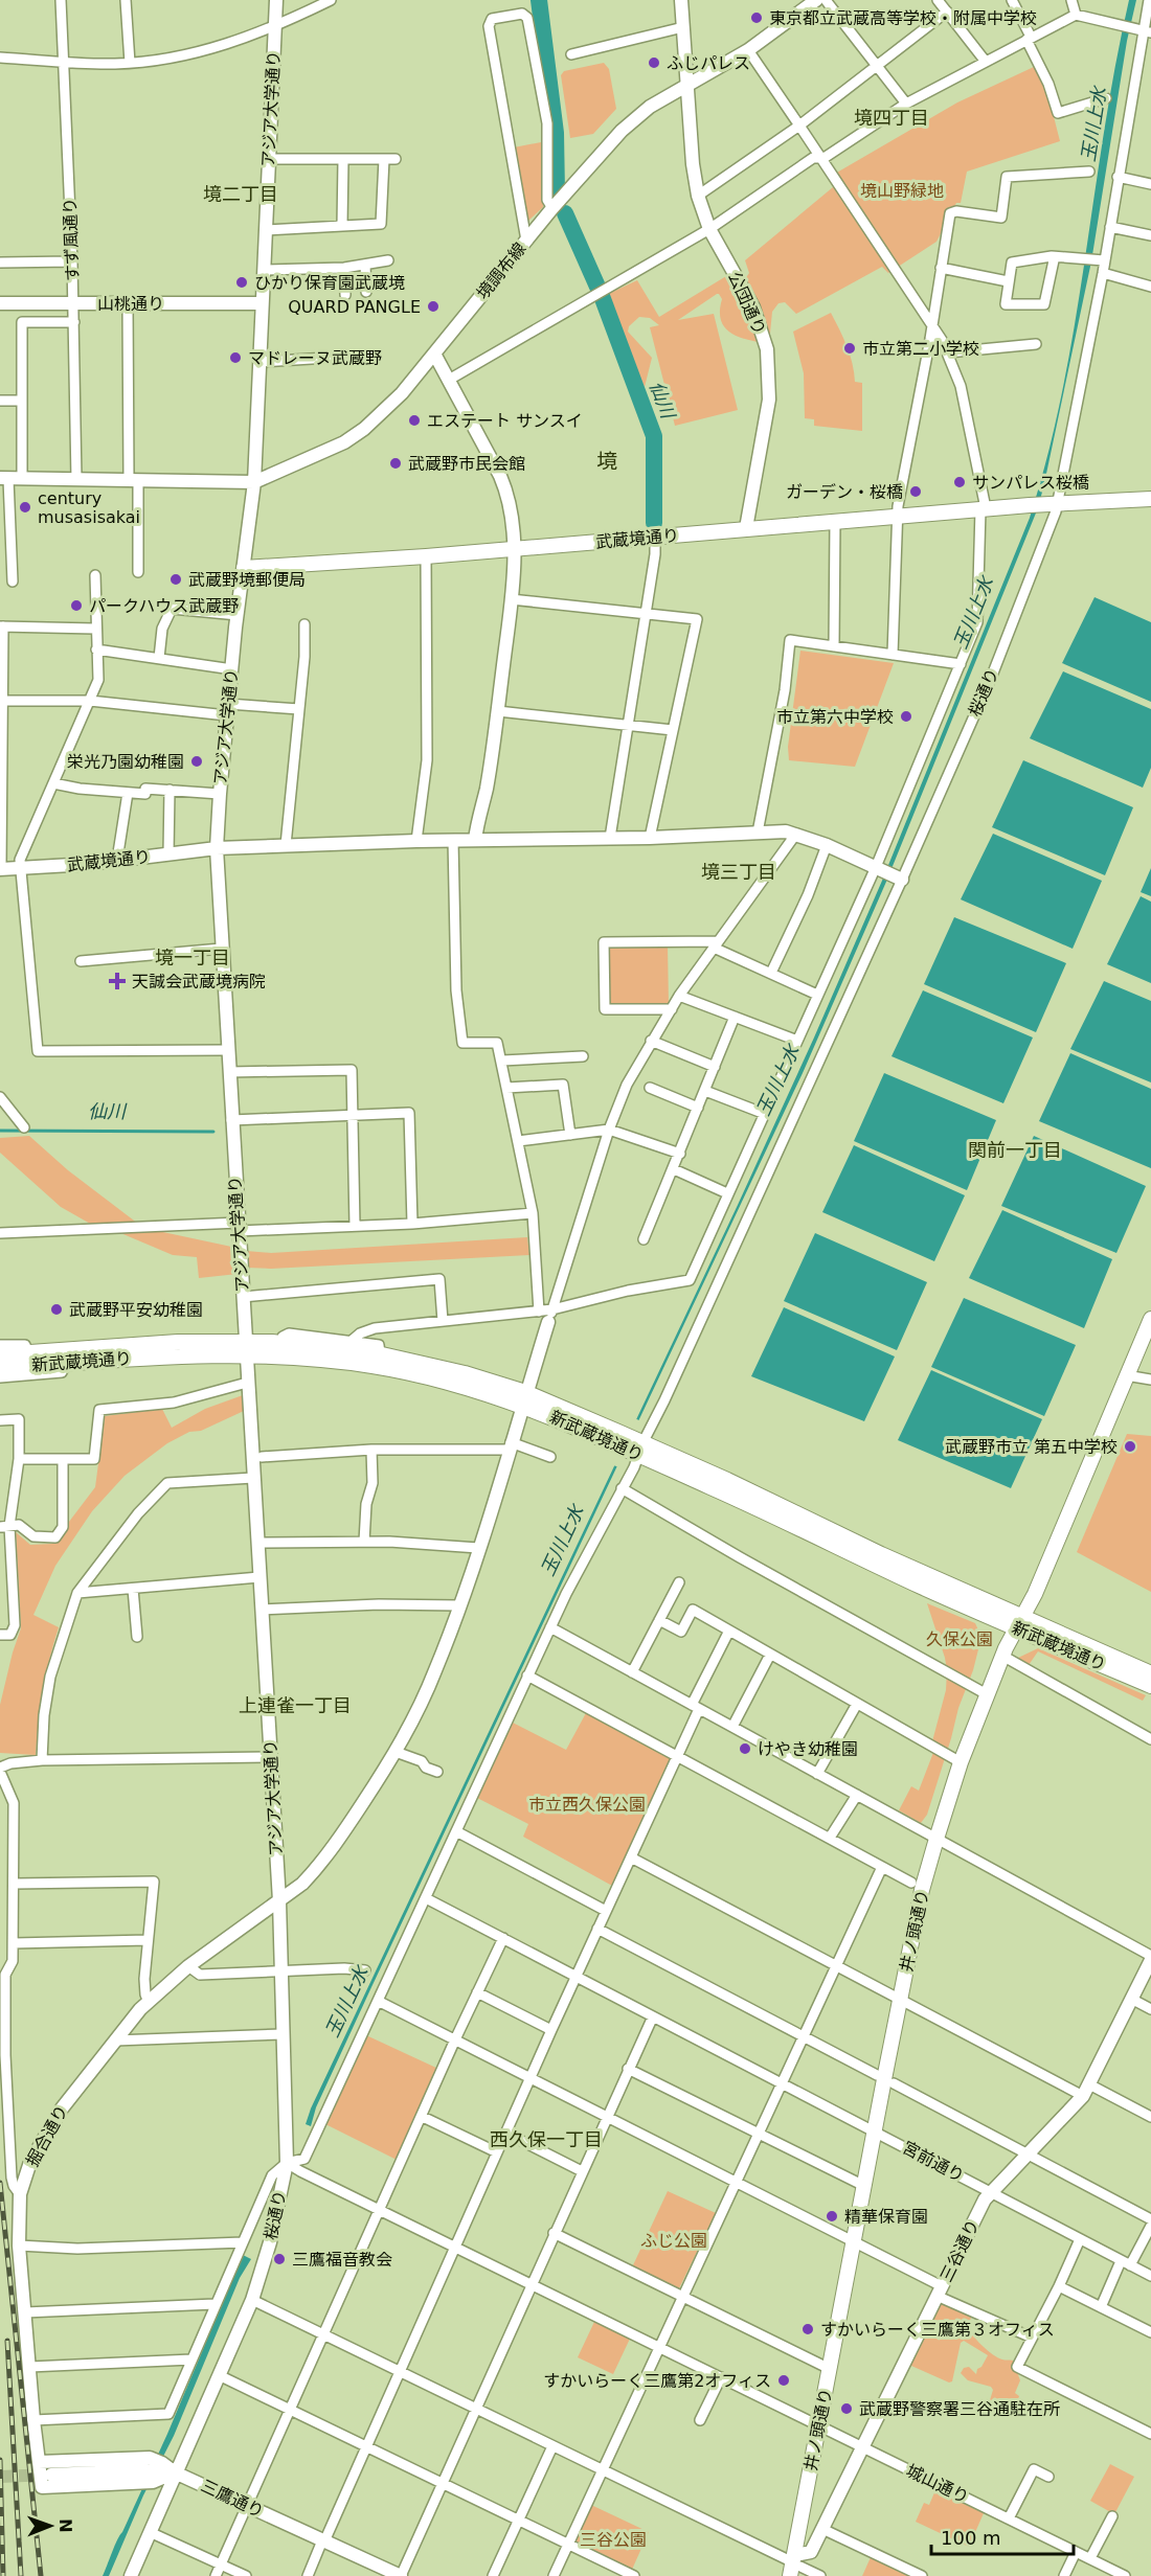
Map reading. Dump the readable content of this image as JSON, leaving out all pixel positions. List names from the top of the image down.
{
  "streets": {
    "main road": ["武蔵境通り", "新武蔵境通り", "井ノ頭通り"],
    "street": [
      "アジア大学通り",
      "すず風通り",
      "境調布線",
      "山桃通り",
      "公団通り",
      "桜通り",
      "掘合通り",
      "宮前通り",
      "三谷通り",
      "城山通り",
      "三鷹通り"
    ]
  },
  "crossings": [
    ["アジア大学通り", "境調布線"],
    ["アジア大学通り", "山桃通り"],
    ["アジア大学通り", "武蔵境通り"],
    ["アジア大学通り", "桜通り"],
    ["アジア大学通り", "新武蔵境通り"],
    ["アジア大学通り", "掘合通り"],
    ["すず風通り", "山桃通り"],
    ["境調布線", "公団通り"],
    ["公団通り", "武蔵境通り"],
    ["武蔵境通り", "桜通り"],
    ["桜通り", "新武蔵境通り"],
    ["桜通り", "掘合通り"],
    ["桜通り", "宮前通り"],
    ["桜通り", "城山通り"],
    ["桜通り", "三鷹通り"],
    ["新武蔵境通り", "井ノ頭通り"],
    ["新武蔵境通り", "掘合通り"],
    ["井ノ頭通り", "宮前通り"],
    ["井ノ頭通り", "三谷通り"],
    ["井ノ頭通り", "城山通り"],
    ["掘合通り", "三鷹通り"],
    ["宮前通り", "三谷通り"],
    ["三谷通り", "城山通り"]
  ],
  "districts": [
    "境四丁目",
    "境二丁目",
    "境",
    "境三丁目",
    "境一丁目",
    "関前一丁目",
    "上連雀一丁目",
    "西久保一丁目"
  ],
  "water": ["玉川上水", "仙川"],
  "parks": [
    "境山野緑地",
    "久保公園",
    "市立西久保公園",
    "ふじ公園",
    "三谷公園"
  ],
  "places": {
    "other": [
      "東京都立武蔵高等学校・附属中学校",
      "ふじパレス",
      "ひかり保育園武蔵境",
      "QUARD PANGLE",
      "市立第二小学校",
      "マドレーヌ武蔵野",
      "エステート サンスイ",
      "武蔵野市民会館",
      "サンパレス桜橋",
      "ガーデン・桜橋",
      "century musasisakai",
      "武蔵野境郵便局",
      "パークハウス武蔵野",
      "市立第六中学校",
      "栄光乃園幼稚園",
      "武蔵野平安幼稚園",
      "武蔵野市立 第五中学校",
      "けやき幼稚園",
      "精華保育園",
      "三鷹福音教会",
      "すかいらーく三鷹第３オフィス",
      "すかいらーく三鷹第2オフィス",
      "武蔵野警察署三谷通駐在所"
    ],
    "health": ["天誠会武蔵境病院"]
  },
  "scale_bar": "100 m",
  "north": "right"
}
